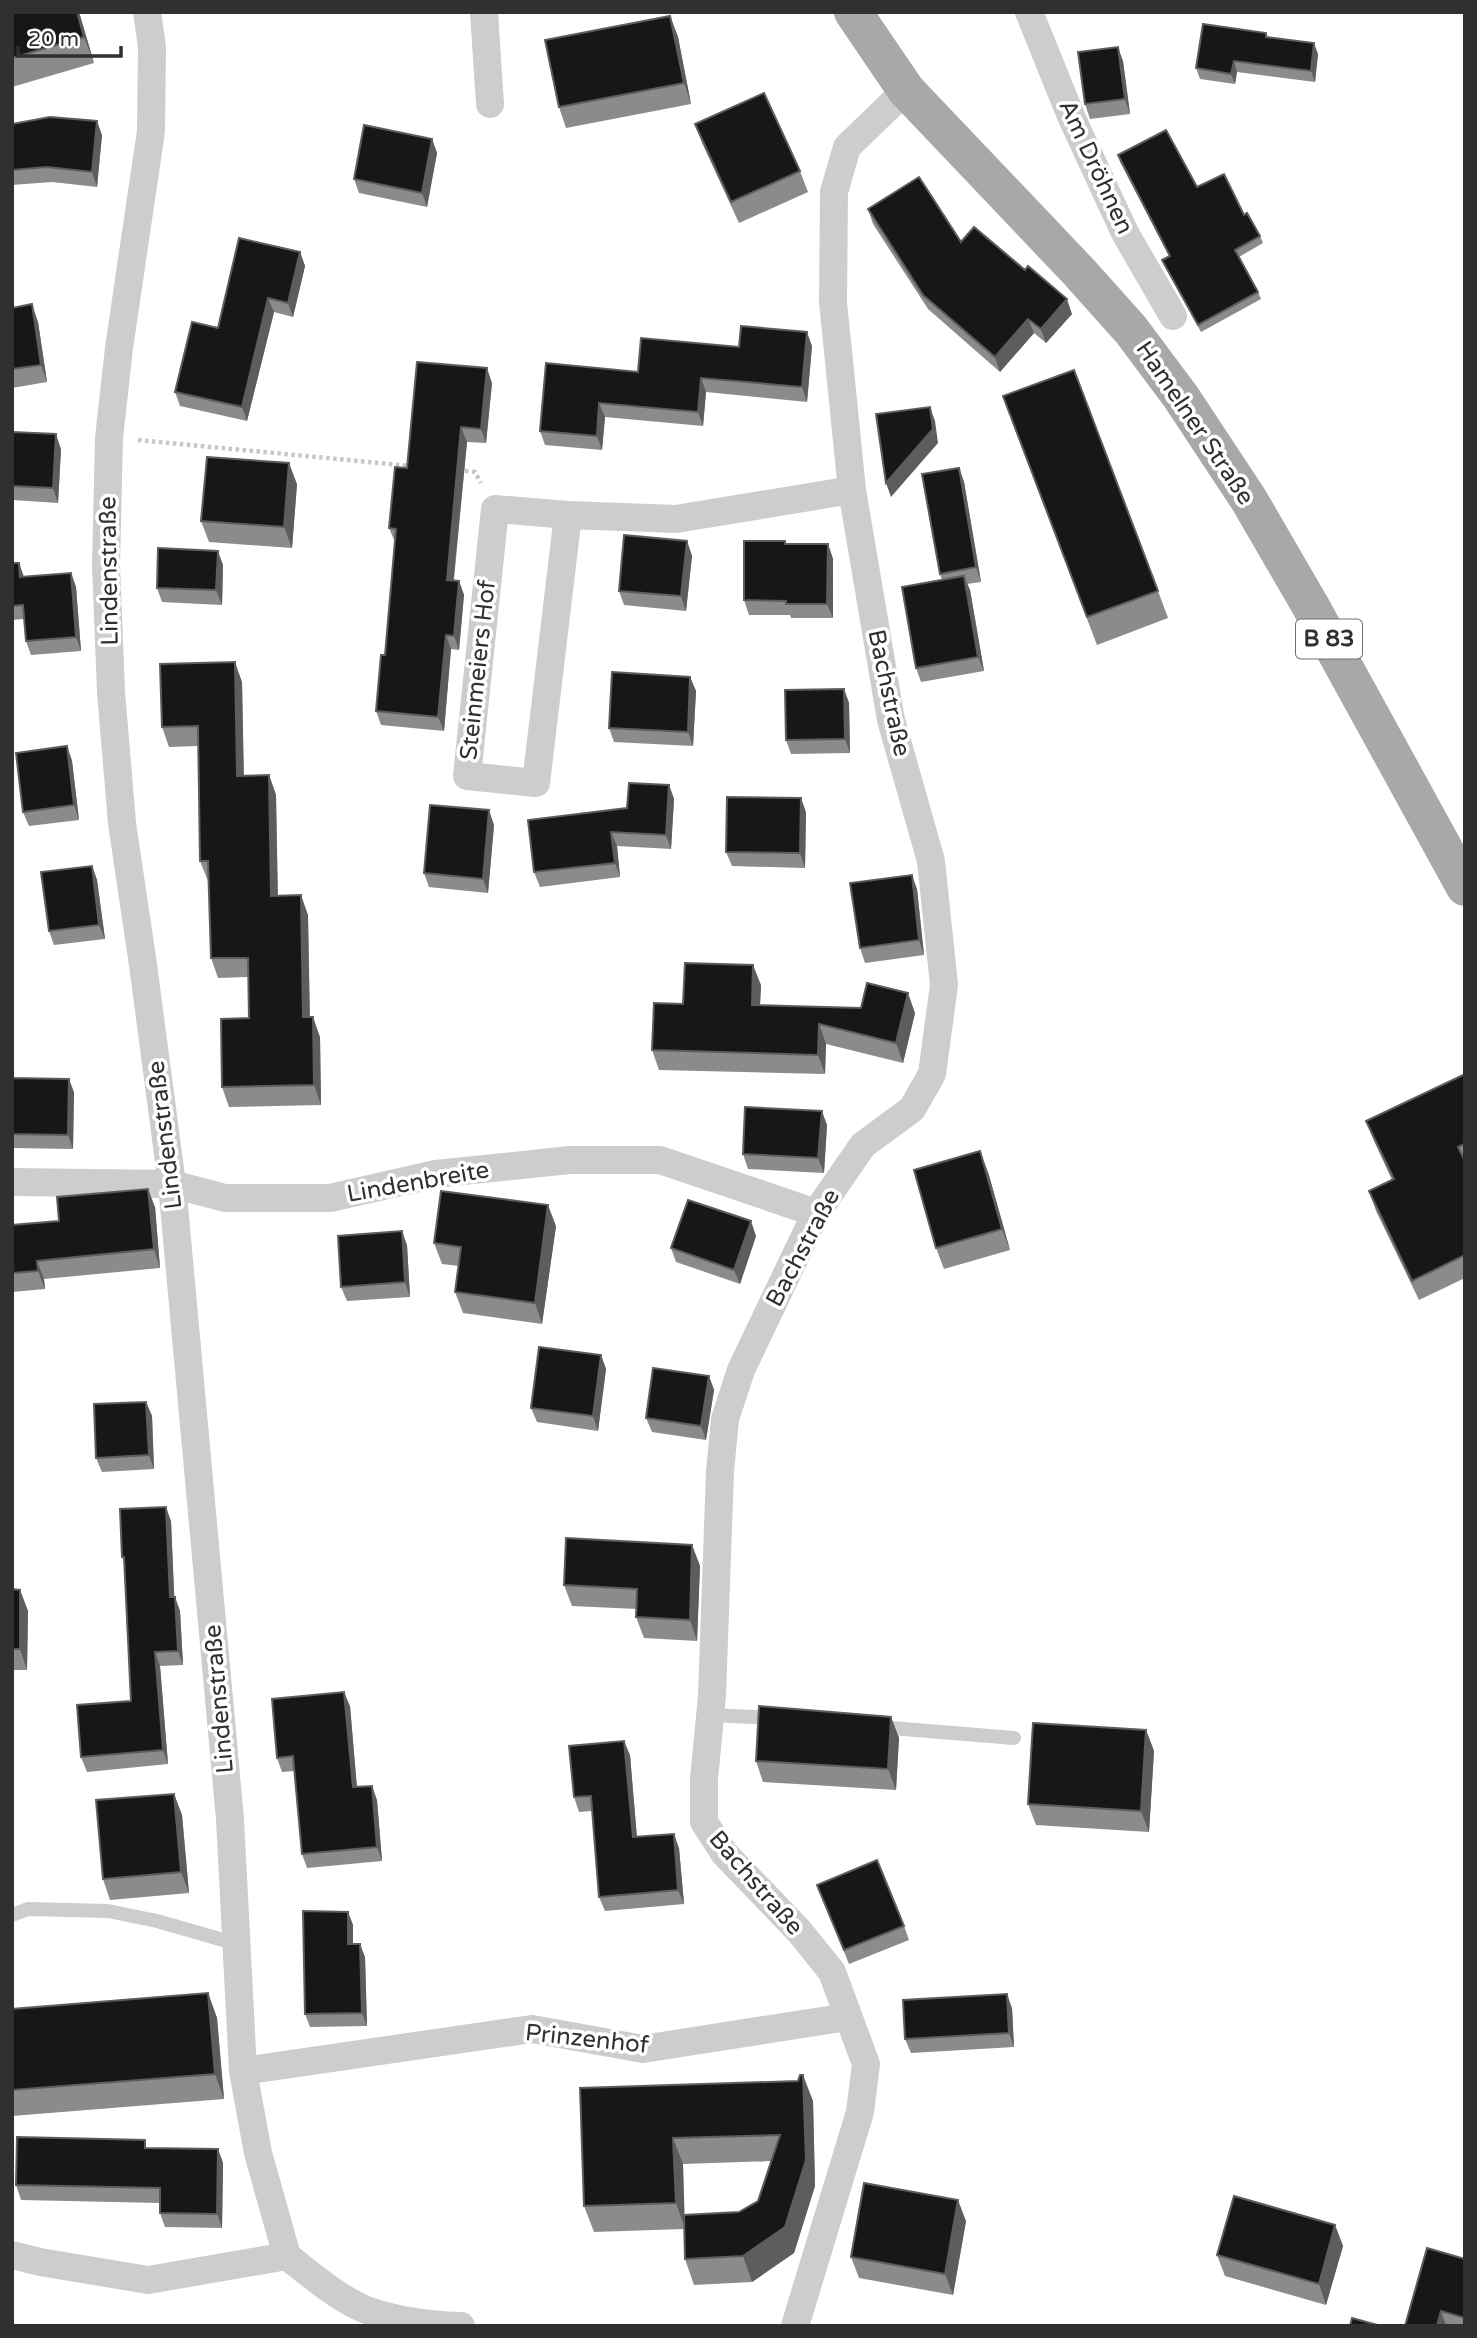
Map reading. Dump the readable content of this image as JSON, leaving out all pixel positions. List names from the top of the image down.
{
  "streets": {
    "main road": ["Hamelner Straße", "B 83"],
    "street": [
      "Am Dröhnen",
      "Lindenstraße",
      "Steinmeiers Hof",
      "Bachstraße",
      "Lindenbreite",
      "Prinzenhof"
    ]
  },
  "crossings": [
    ["Hamelner Straße", "Bachstraße"],
    ["Lindenstraße", "Lindenbreite"],
    ["Lindenstraße", "Prinzenhof"],
    ["Bachstraße", "Lindenbreite"],
    ["Bachstraße", "Prinzenhof"]
  ],
  "scale_bar": "20 m"
}
